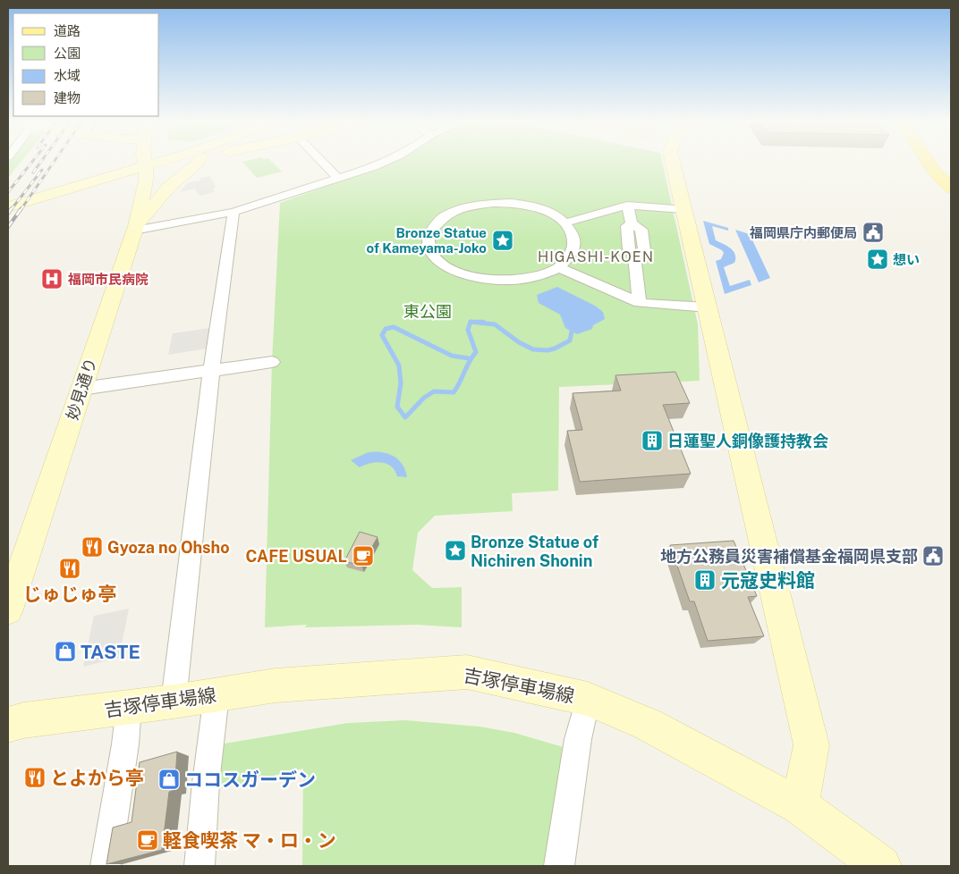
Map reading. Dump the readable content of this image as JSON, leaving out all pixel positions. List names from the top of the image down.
{
  "streets": {
    "main road": ["妙見通り", "吉塚停車場線"]
  },
  "districts": ["HIGASHI-KOEN"],
  "parks": ["東公園"],
  "places": {
    "public building": ["福岡県庁内郵便局", "地方公務員災害補償基金福岡県支部"],
    "place": ["Bronze Statue of Kameyama-Joko", "想い", "Bronze Statue of Nichiren Shonin"],
    "hospital": ["福岡市民病院"],
    "building": ["日蓮聖人銅像護持教会", "元寇史料館"],
    "restaurant": ["Gyoza no Ohsho", "じゅじゅ亭", "とよから亭"],
    "cafe": ["CAFE USUAL", "軽食喫茶 マ・ロ・ン"],
    "shop": ["TASTE", "ココスガーデン"]
  },
  "legend": [
    "道路",
    "公園",
    "水域",
    "建物"
  ]
}
